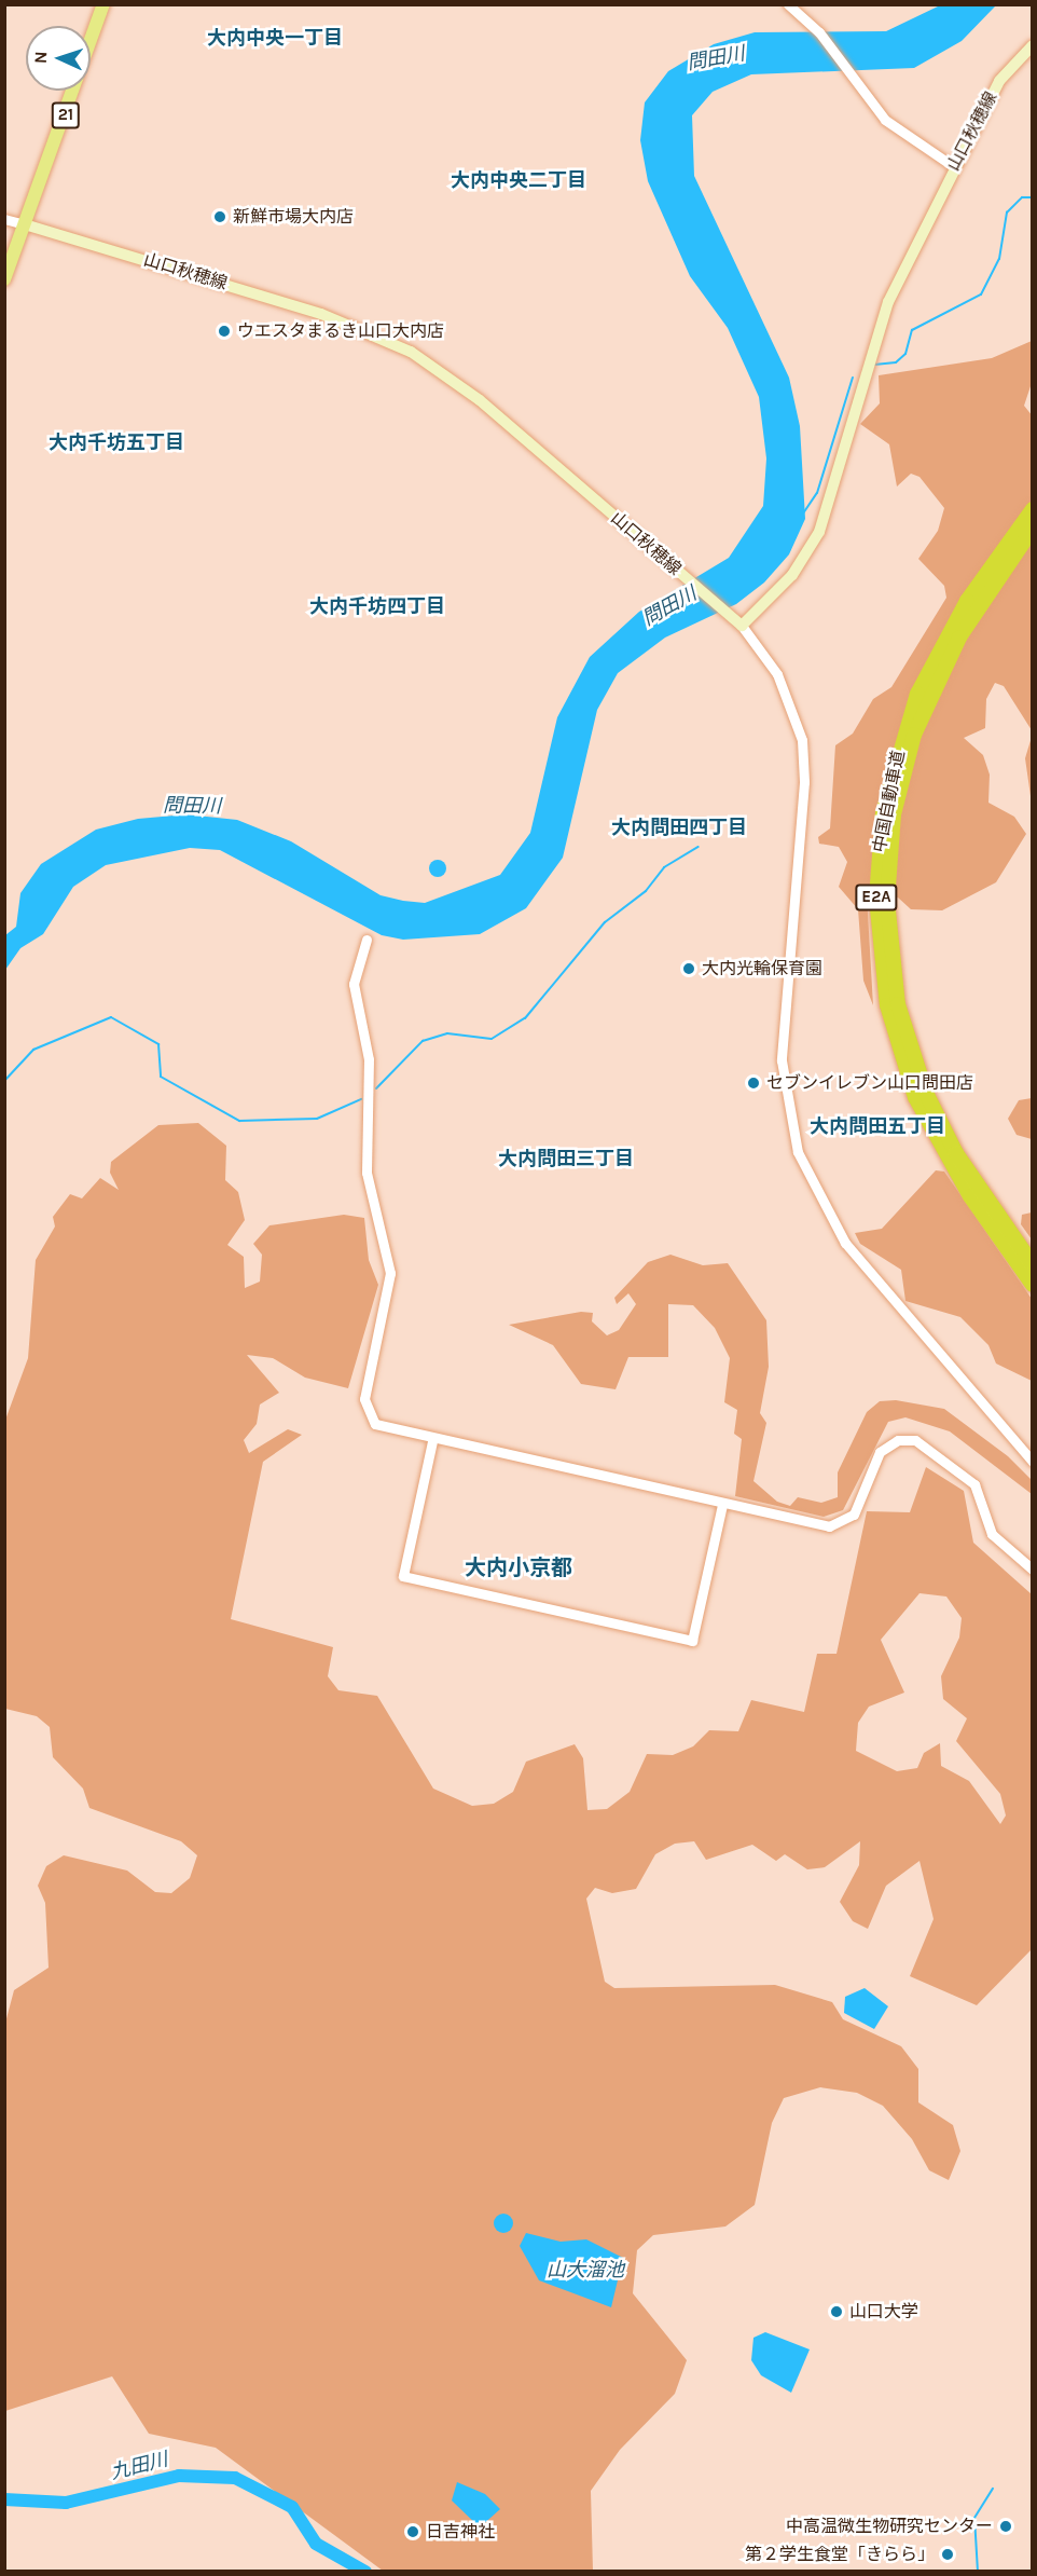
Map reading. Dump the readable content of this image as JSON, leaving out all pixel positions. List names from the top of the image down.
{
  "streets": {
    "highway": ["中国自動車道", "E2A"],
    "main road": ["21", "山口秋穂線"]
  },
  "crossings": [
    ["21", "山口秋穂線"]
  ],
  "districts": [
    "大内中央一丁目",
    "大内中央二丁目",
    "大内千坊五丁目",
    "大内千坊四丁目",
    "大内問田四丁目",
    "大内問田五丁目",
    "大内問田三丁目",
    "大内小京都"
  ],
  "water": ["問田川", "山大溜池", "九田川"],
  "places": [
    "新鮮市場大内店",
    "ウエスタまるき山口大内店",
    "大内光輪保育園",
    "セブンイレブン山口問田店",
    "山口大学",
    "中高温微生物研究センター",
    "日吉神社",
    "第２学生食堂「きらら」"
  ],
  "north": "left"
}
